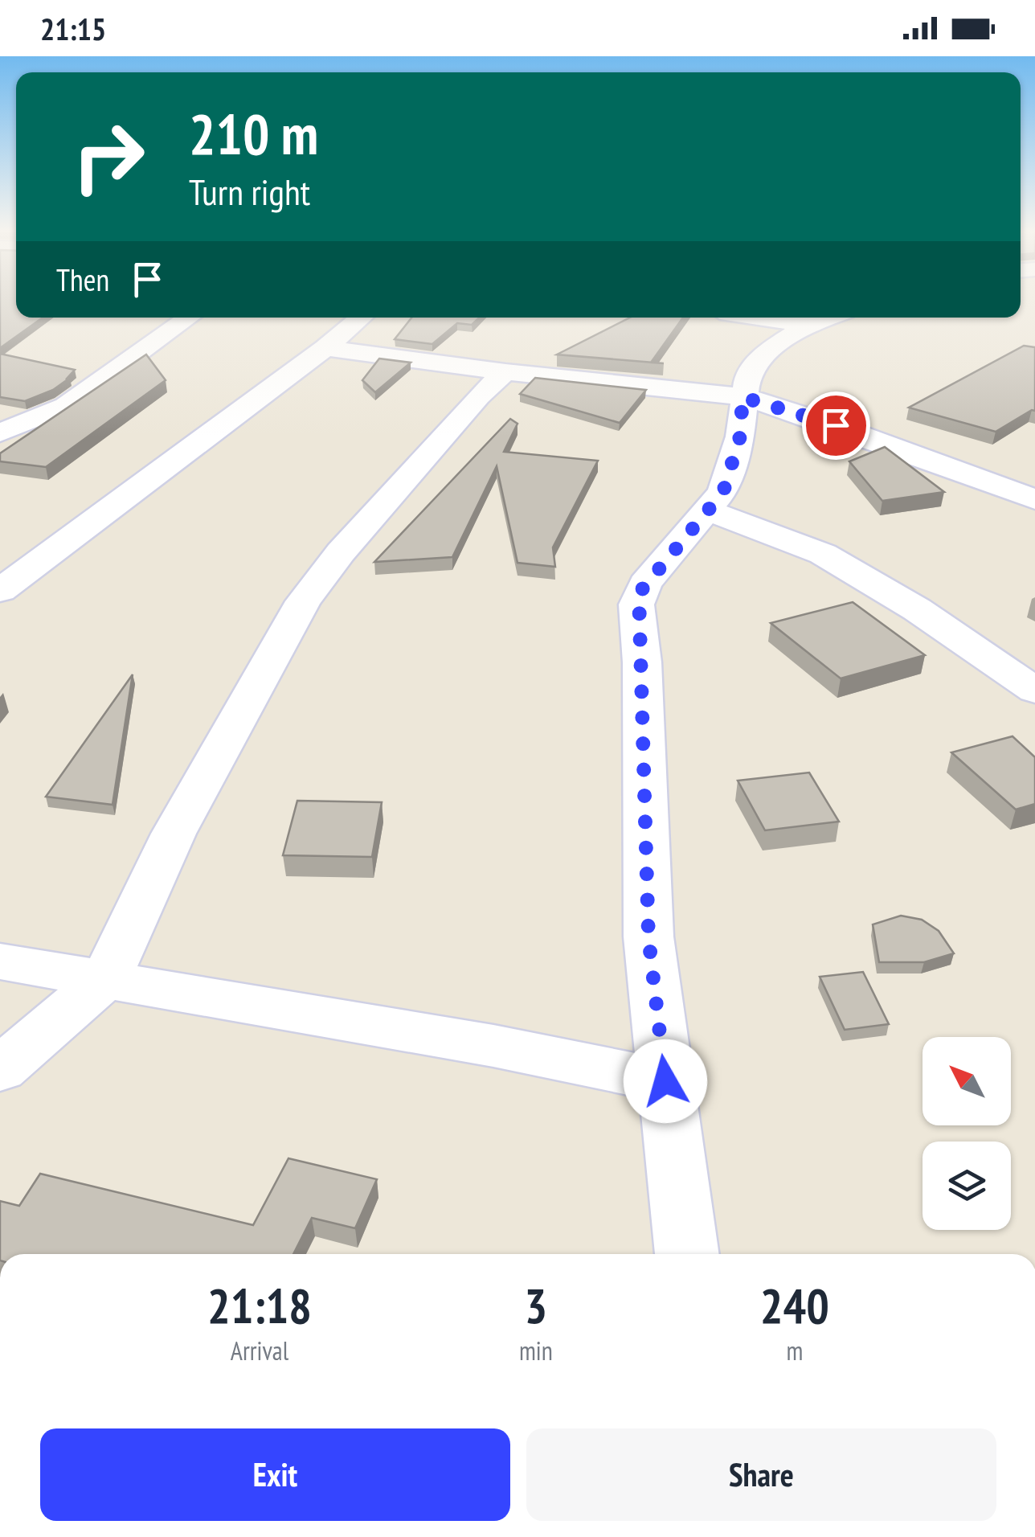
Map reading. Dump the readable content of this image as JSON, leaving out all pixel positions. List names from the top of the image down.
{
  "north": "top left",
  "page": {
    "status": "21:15",
    "turn": ["210 m", "Turn right"],
    "then": "Then",
    "eta": [
      "21:18",
      "Arrival",
      "3",
      "min",
      "240",
      "m"
    ],
    "buttons": ["Exit", "Share"]
  }
}
